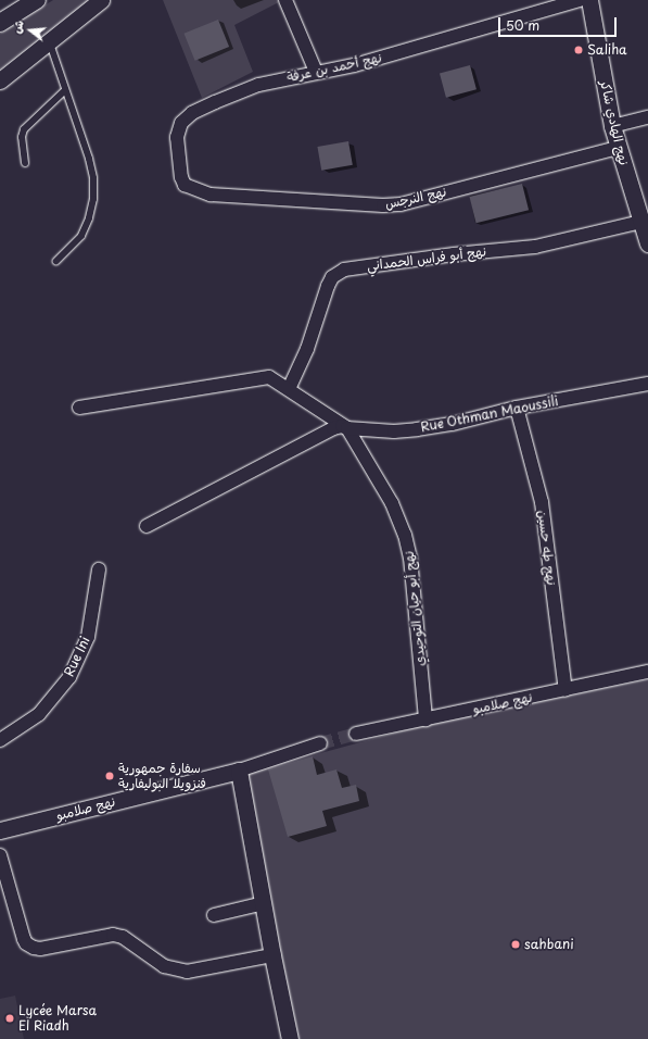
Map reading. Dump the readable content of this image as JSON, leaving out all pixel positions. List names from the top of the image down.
{
  "streets": {
    "street": [
      "نهج أحمد بن عرفة",
      "نهج الهادي شاكر",
      "نهج النرجس",
      "نهج أبو فراس الحمداني",
      "Rue Othman Maoussili",
      "نهج طه حسين",
      "نهج أبو حيان التوحيدي",
      "Rue Ini",
      "نهج صلامبو"
    ]
  },
  "crossings": [
    ["نهج أحمد بن عرفة", "نهج النرجس"],
    ["نهج الهادي شاكر", "نهج النرجس"],
    ["نهج الهادي شاكر", "نهج أبو فراس الحمداني"],
    ["نهج أبو فراس الحمداني", "نهج أبو حيان التوحيدي"],
    ["Rue Othman Maoussili", "نهج طه حسين"],
    ["Rue Othman Maoussili", "نهج أبو حيان التوحيدي"],
    ["نهج طه حسين", "نهج صلامبو"],
    ["نهج أبو حيان التوحيدي", "نهج صلامبو"]
  ],
  "places": [
    "Saliha",
    "سفارة جمهورية فنزويلا البوليفارية",
    "sahbani",
    "Lycée Marsa El Riadh"
  ],
  "scale_bar": "50 m",
  "north": "left"
}
